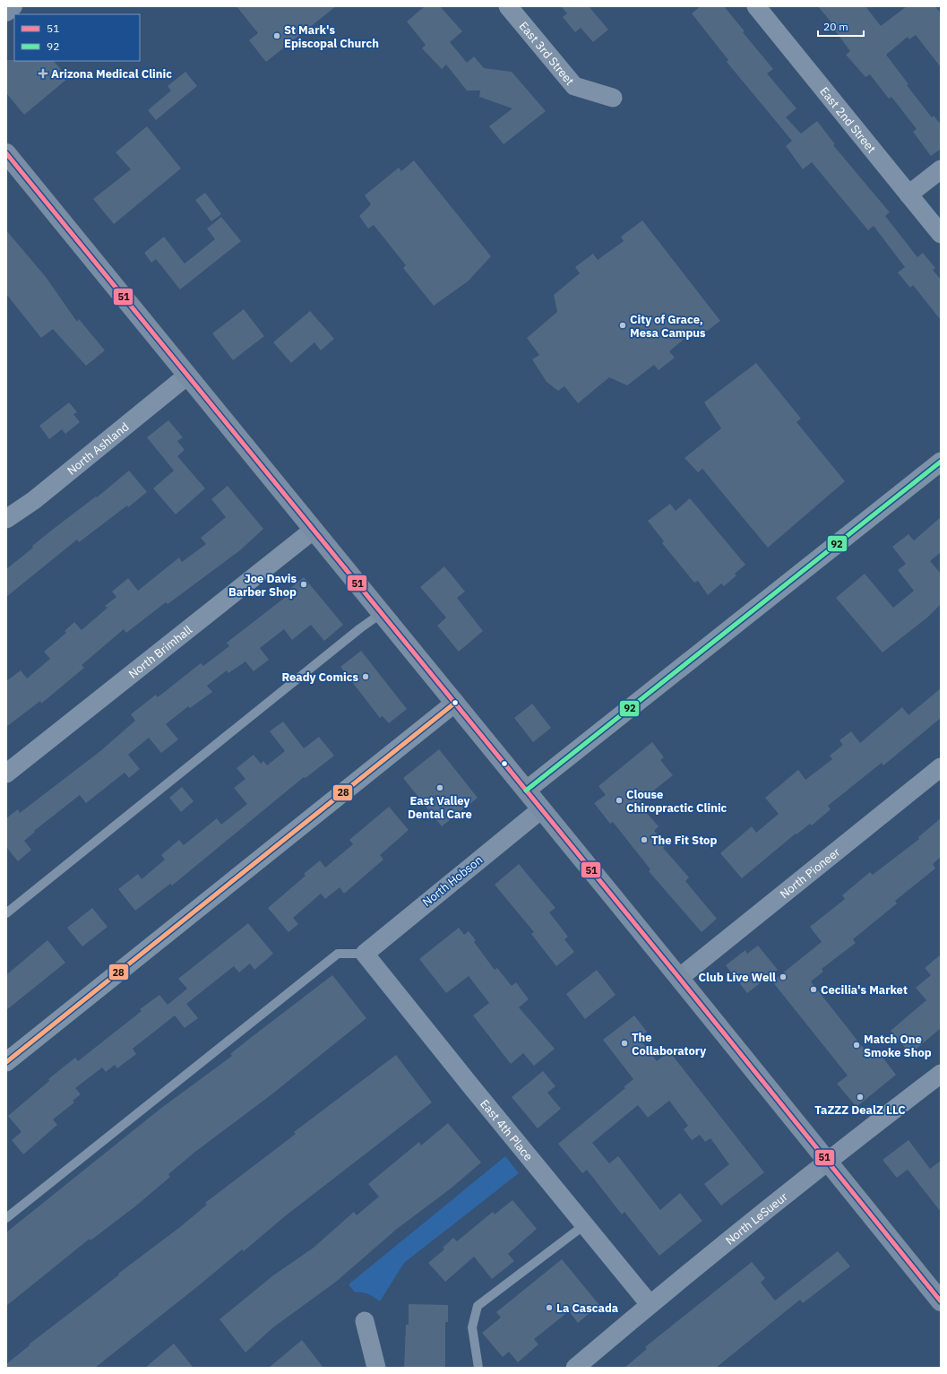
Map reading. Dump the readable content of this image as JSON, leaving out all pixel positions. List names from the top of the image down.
{
  "streets": {
    "street": [
      "East 3rd Street",
      "East 2nd Street",
      "North Ashland",
      "North Brimhall",
      "North Pioneer",
      "North Hobson",
      "East 4th Place",
      "North LeSueur"
    ]
  },
  "crossings": [
    ["North Hobson", "East 4th Place"],
    ["East 4th Place", "North LeSueur"]
  ],
  "places": {
    "other": [
      "St Mark's Episcopal Church",
      "City of Grace, Mesa Campus",
      "Joe Davis Barber Shop",
      "Ready Comics",
      "East Valley Dental Care",
      "Clouse Chiropractic Clinic",
      "The Fit Stop",
      "Club Live Well",
      "Cecilia's Market",
      "The Collaboratory",
      "Match One Smoke Shop",
      "TaZZZ DealZ LLC",
      "La Cascada"
    ],
    "health": ["Arizona Medical Clinic"]
  },
  "lines": ["transit line 51", "transit line 92", "transit line 28"],
  "legend": ["51", "92"],
  "scale_bar": "20 m"
}
